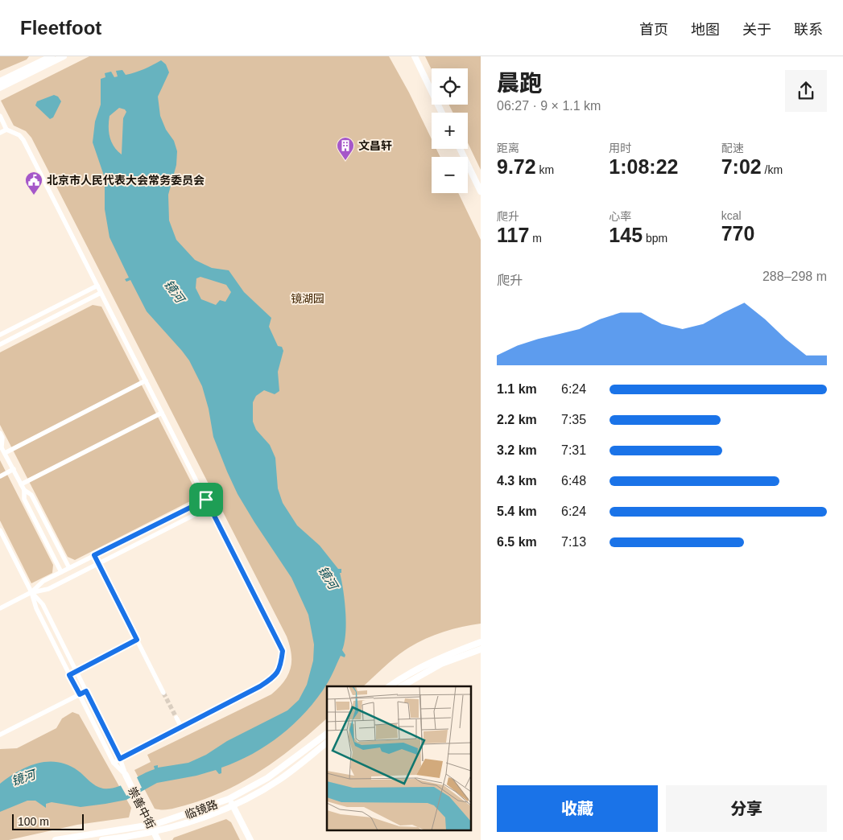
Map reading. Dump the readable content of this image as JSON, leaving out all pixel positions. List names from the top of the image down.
{
  "streets": {
    "street": ["崇善中街", "临镜路"]
  },
  "crossings": [
    ["崇善中街", "临镜路"]
  ],
  "water": ["镜河"],
  "parks": ["镜湖园"],
  "places": {
    "building": ["文昌轩"],
    "public building": ["北京市人民代表大会常务委员会"]
  },
  "scale_bar": "100 m",
  "page": {
    "header": "Fleetfoot",
    "nav": [
      "首页",
      "地图",
      "关于",
      "联系"
    ],
    "heading": ["晨跑", "06:27 · 9 × 1.1 km"],
    "map_buttons": ["+", "−"],
    "stats": [
      ["距离", "9.72 km"],
      ["用时", "1:08:22"],
      ["配速", "7:02 /km"],
      ["爬升", "117 m"],
      ["心率", "145 bpm"],
      ["kcal", "770"]
    ],
    "chart": ["爬升", "288–298 m"],
    "list": [
      {
        "name": "1.1 km",
        "note": "6:24"
      },
      {
        "name": "2.2 km",
        "note": "7:35"
      },
      {
        "name": "3.2 km",
        "note": "7:31"
      },
      {
        "name": "4.3 km",
        "note": "6:48"
      },
      {
        "name": "5.4 km",
        "note": "6:24"
      },
      {
        "name": "6.5 km",
        "note": "7:13"
      }
    ],
    "buttons": ["收藏", "分享"],
    "scale": "100 m"
  }
}
